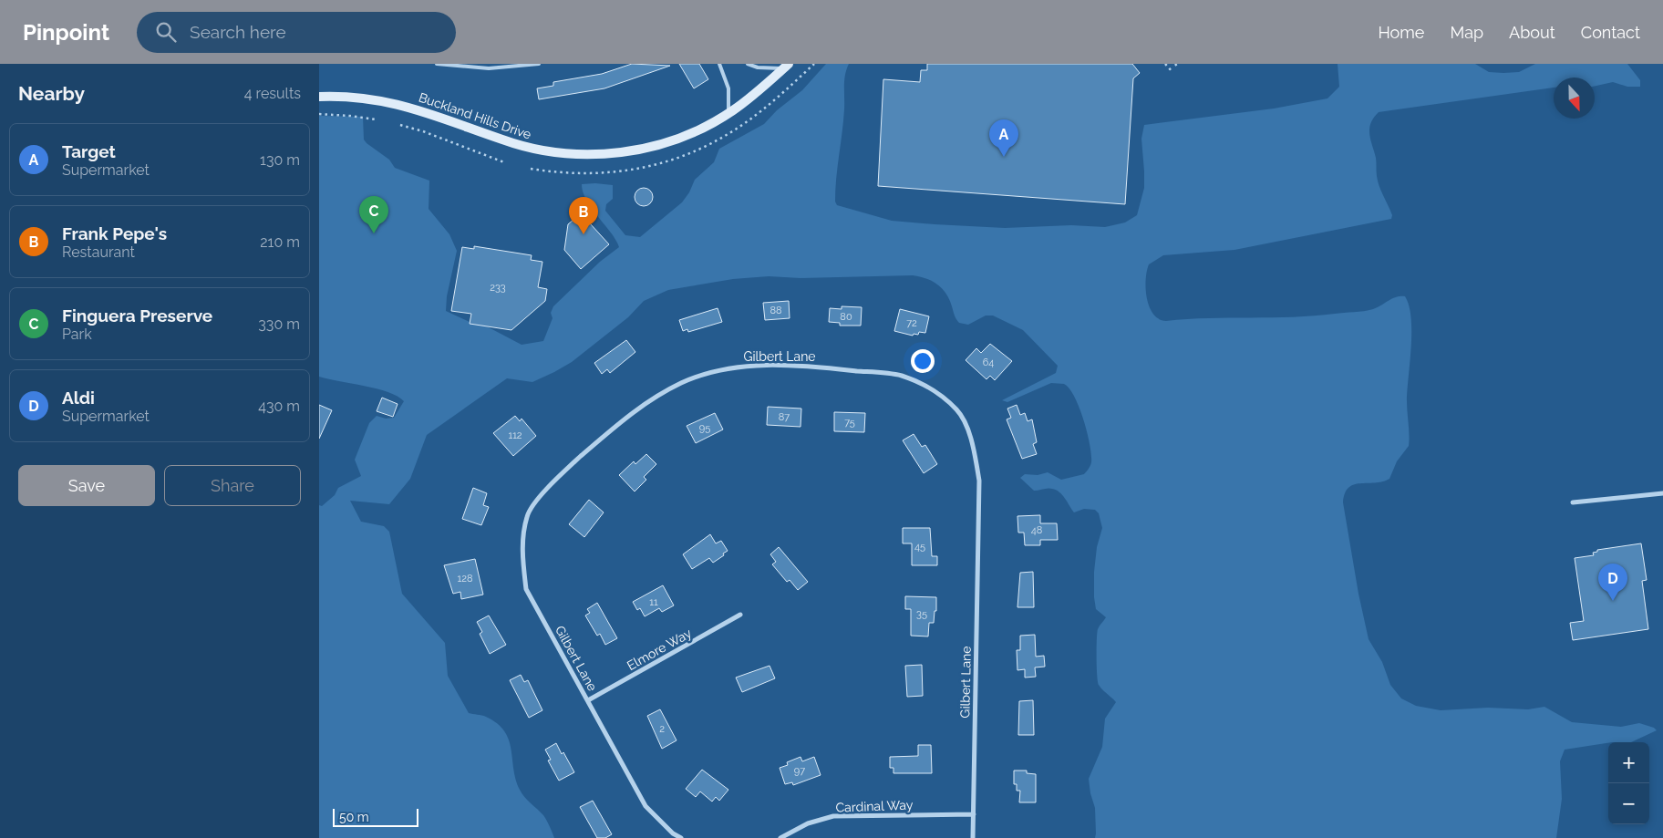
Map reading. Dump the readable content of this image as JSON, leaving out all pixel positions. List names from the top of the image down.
{
  "streets": {
    "street": [
      "Buckland Hills Drive",
      "Gilbert Lane",
      "Elmore Way",
      "Cardinal Way"
    ]
  },
  "crossings": [
    ["Gilbert Lane", "Elmore Way"],
    ["Gilbert Lane", "Cardinal Way"]
  ],
  "house_numbers": [
    "233",
    "88",
    "80",
    "72",
    "64",
    "87",
    "75",
    "95",
    "112",
    "48",
    "45",
    "128",
    "11",
    "35",
    "2",
    "97"
  ],
  "scale_bar": "50 m",
  "north": "bottom",
  "page": {
    "header": "Pinpoint",
    "search": "Search here",
    "nav": [
      "Home",
      "Map",
      "About",
      "Contact"
    ],
    "heading": ["Nearby", "4 results"],
    "pins": [
      "A",
      "C",
      "B",
      "D"
    ],
    "list": [
      {
        "mark": "A",
        "name": "Target",
        "note": "Supermarket",
        "value": "130 m"
      },
      {
        "mark": "B",
        "name": "Frank Pepe's",
        "note": "Restaurant",
        "value": "210 m"
      },
      {
        "mark": "C",
        "name": "Finguera Preserve",
        "note": "Park",
        "value": "330 m"
      },
      {
        "mark": "D",
        "name": "Aldi",
        "note": "Supermarket",
        "value": "430 m"
      }
    ],
    "buttons": ["Save", "Share"],
    "map_buttons": ["+", "−"],
    "scale": "50 m"
  }
}
